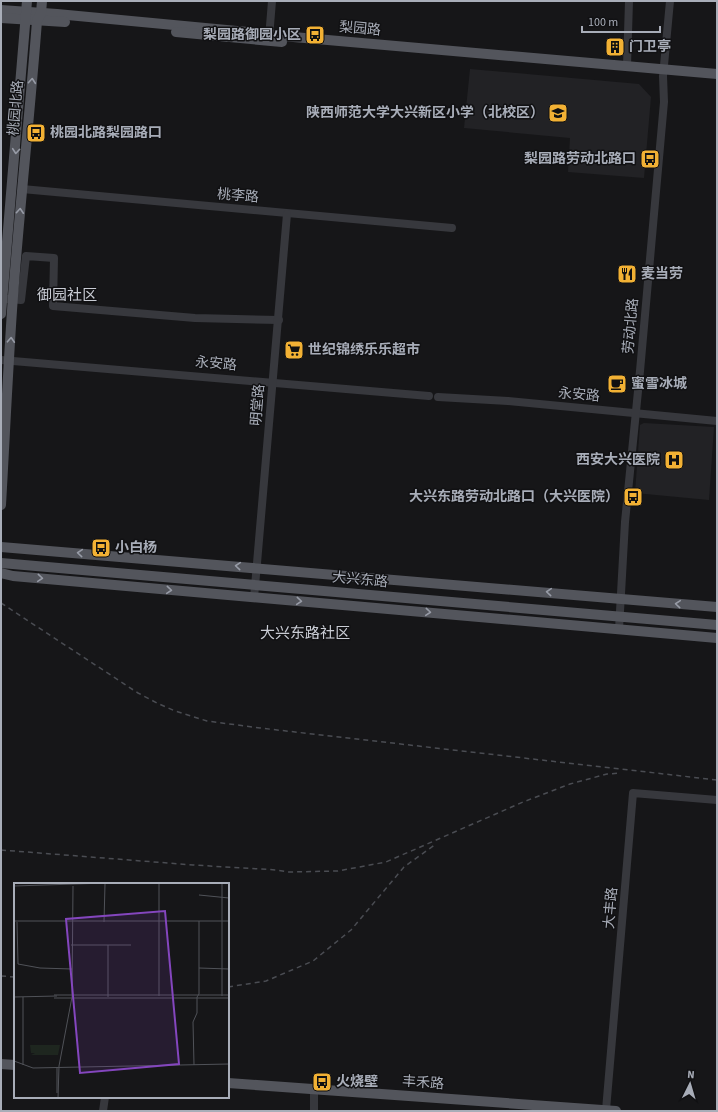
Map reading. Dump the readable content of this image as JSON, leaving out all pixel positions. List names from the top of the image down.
{
  "streets": {
    "main road": [
      "梨园路",
      "桃园北路",
      "大兴东路",
      "丰禾路"
    ],
    "street": [
      "桃李路",
      "劳动北路",
      "永安路",
      "明堂路",
      "大丰路"
    ]
  },
  "crossings": [
    ["梨园路", "桃园北路"],
    ["梨园路", "劳动北路"],
    ["桃园北路", "桃李路"],
    ["桃园北路", "永安路"],
    ["桃李路", "明堂路"],
    ["劳动北路", "永安路"],
    ["劳动北路", "大兴东路"],
    ["永安路", "明堂路"],
    ["明堂路", "大兴东路"],
    ["大丰路", "丰禾路"]
  ],
  "districts": ["御园社区", "大兴东路社区"],
  "places": {
    "bus stop": [
      "梨园路御园小区",
      "桃园北路梨园路口",
      "梨园路劳动北路口",
      "大兴东路劳动北路口（大兴医院）",
      "小白杨",
      "火烧壁"
    ],
    "building": ["门卫亭"],
    "school or university": ["陕西师范大学大兴新区小学（北校区）"],
    "restaurant": ["麦当劳"],
    "supermarket": ["世纪锦绣乐乐超市"],
    "cafe": ["蜜雪冰城"],
    "hospital": ["西安大兴医院"]
  },
  "scale_bar": "100 m",
  "north": "top"
}
